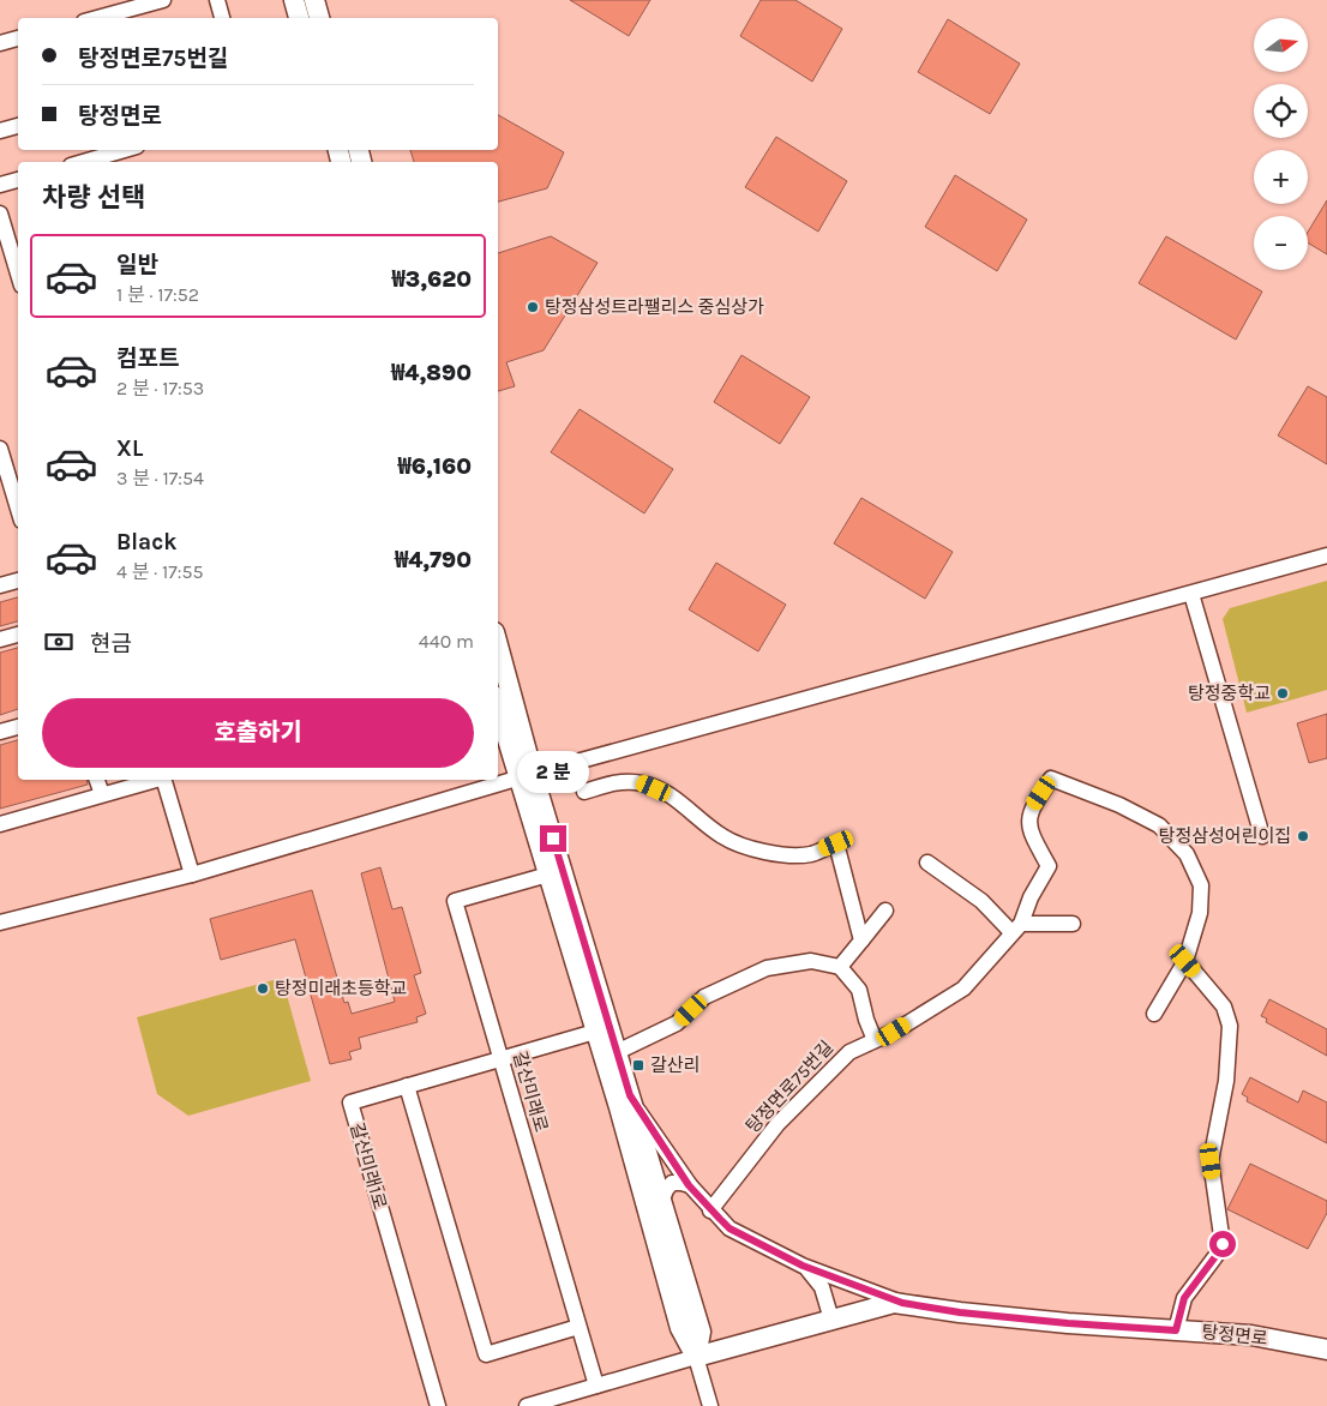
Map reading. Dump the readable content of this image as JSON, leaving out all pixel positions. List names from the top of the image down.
{
  "streets": {
    "main road": ["탕정면로"],
    "street": ["탕정면로75번길", "갈산미래로", "갈산미래1로"]
  },
  "crossings": [
    ["탕정면로75번길", "탕정면로"],
    ["갈산미래로", "갈산미래1로"],
    ["갈산미래로", "탕정면로"],
    ["갈산미래1로", "탕정면로"]
  ],
  "places": {
    "other": [
      "탕정삼성트라팰리스 중심상가",
      "탕정중학교",
      "탕정삼성어린이집",
      "탕정미래초등학교"
    ],
    "transit": ["갈산리"]
  },
  "north": "right",
  "page": {
    "map_buttons": ["+", "−"],
    "banner": ["탕정면로75번길", "탕정면로"],
    "heading": "차량 선택",
    "list": [
      {
        "name": "일반",
        "note": "1 분 · 17:52",
        "value": "₩3,620"
      },
      {
        "name": "컴포트",
        "note": "2 분 · 17:53",
        "value": "₩4,890"
      },
      {
        "name": "XL",
        "note": "3 분 · 17:54",
        "value": "₩6,160"
      },
      {
        "name": "Black",
        "note": "4 분 · 17:55",
        "value": "₩4,790"
      }
    ],
    "pay": ["현금", "440 m"],
    "buttons": "호출하기",
    "bubble": "2 분"
  }
}
